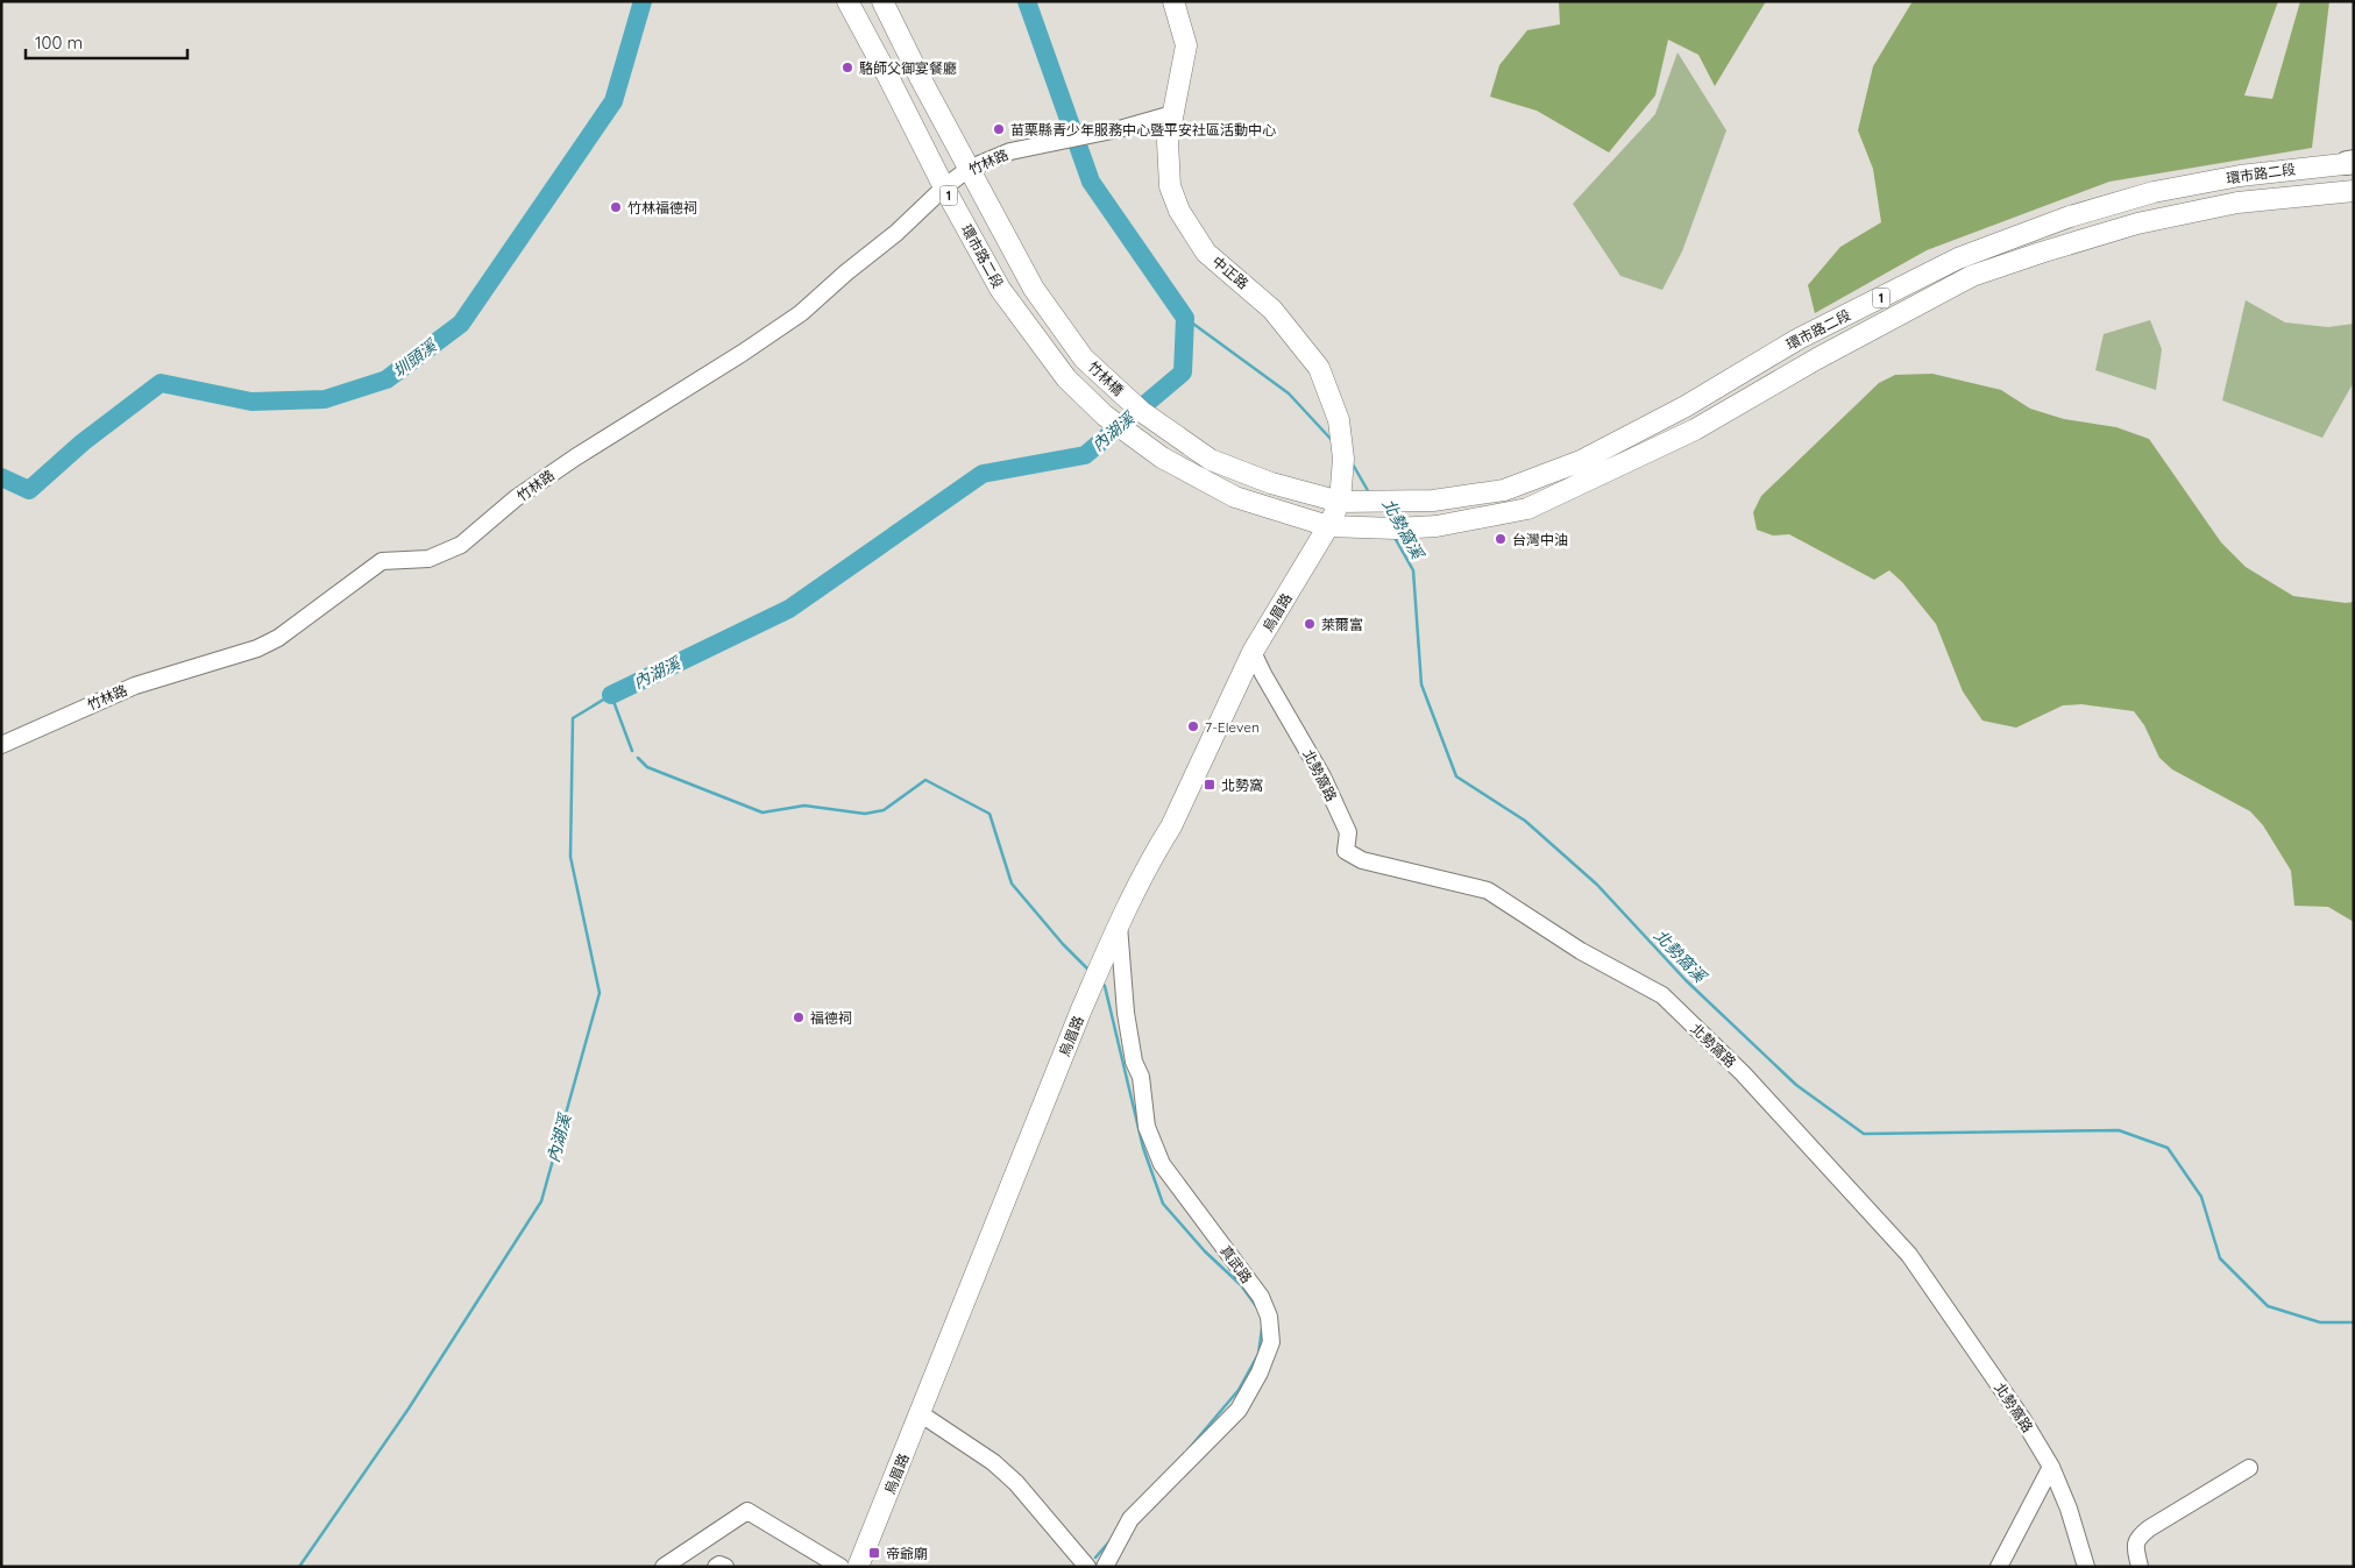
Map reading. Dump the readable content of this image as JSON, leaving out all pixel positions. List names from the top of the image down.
{
  "streets": {
    "main road": [
      "環市路二段",
      "1",
      "中正路",
      "竹林橋",
      "烏眉路"
    ],
    "street": ["竹林路", "北勢窩路", "真武路"]
  },
  "crossings": [
    ["竹林路", "環市路二段"],
    ["竹林路", "中正路"],
    ["環市路二段", "中正路"],
    ["環市路二段", "竹林橋"],
    ["環市路二段", "烏眉路"],
    ["中正路", "竹林橋"],
    ["中正路", "烏眉路"],
    ["竹林橋", "烏眉路"],
    ["烏眉路", "北勢窩路"],
    ["烏眉路", "真武路"]
  ],
  "water": ["圳頭溪", "內湖溪", "北勢窩溪"],
  "places": {
    "other": [
      "駱師父御宴餐廳",
      "苗栗縣青少年服務中心暨平安社區活動中心",
      "竹林福德祠",
      "台灣中油",
      "萊爾富",
      "7-Eleven",
      "福德祠"
    ],
    "transit": ["北勢窩", "帝爺廟"]
  },
  "scale_bar": "100 m"
}
